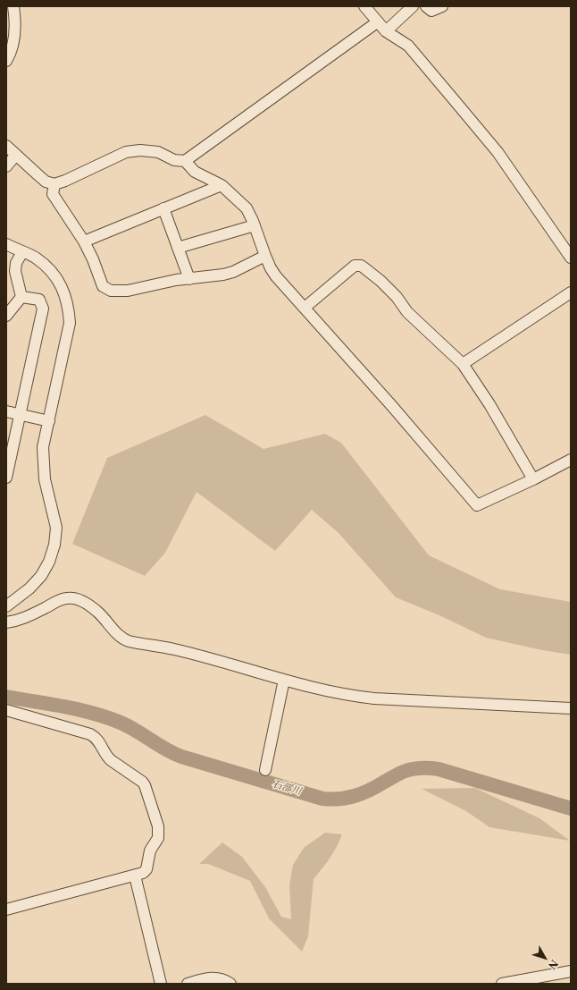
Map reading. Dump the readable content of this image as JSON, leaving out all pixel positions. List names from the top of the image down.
{
  "water": ["石部川"],
  "north": "bottom right"
}
